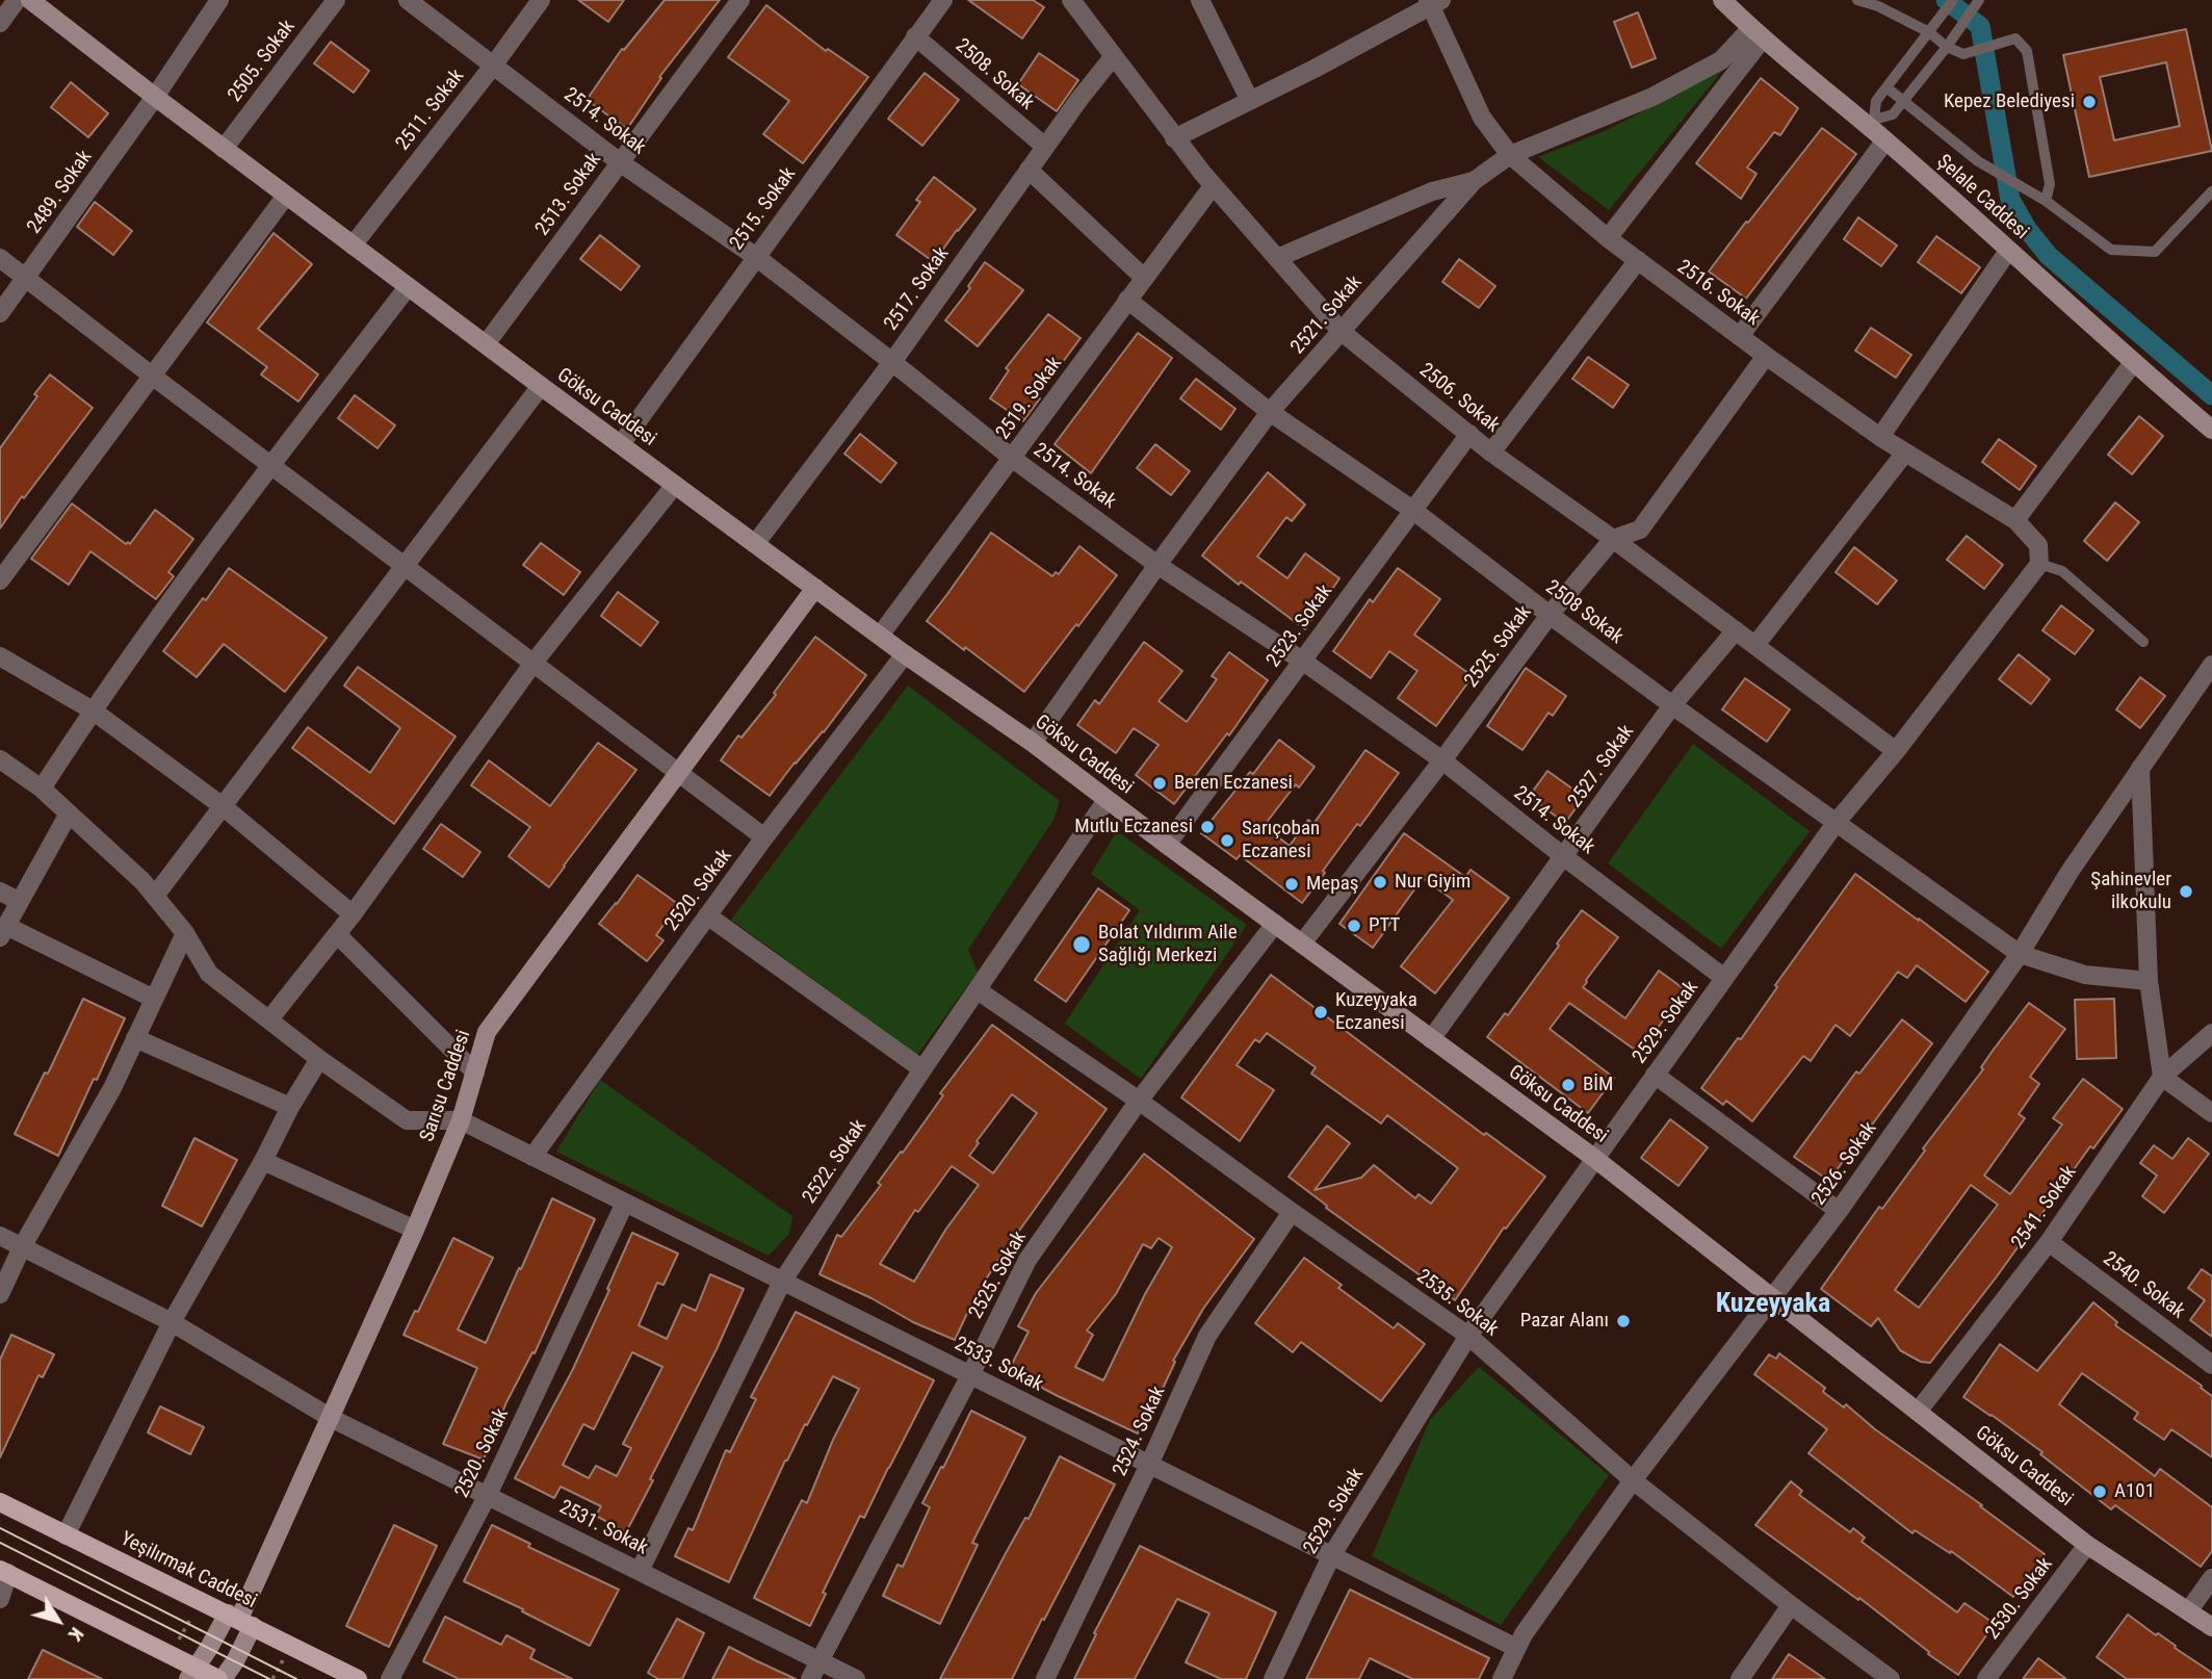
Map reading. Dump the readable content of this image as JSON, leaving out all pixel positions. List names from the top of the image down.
{
  "streets": {
    "main road": ["Yeşilırmak Caddesi"],
    "street": [
      "2505. Sokak",
      "2508. Sokak",
      "2511. Sokak",
      "2514. Sokak",
      "2489. Sokak",
      "2513. Sokak",
      "Şelale Caddesi",
      "2515. Sokak",
      "2517. Sokak",
      "2516. Sokak",
      "2521. Sokak",
      "2519. Sokak",
      "2506. Sokak",
      "Göksu Caddesi",
      "2508 Sokak",
      "2523. Sokak",
      "2525. Sokak",
      "2527. Sokak",
      "2520. Sokak",
      "2529. Sokak",
      "Sarısu Caddesi",
      "2522. Sokak",
      "2526. Sokak",
      "2541. Sokak",
      "2540. Sokak",
      "2535. Sokak",
      "2533. Sokak",
      "2524. Sokak",
      "2531. Sokak",
      "2530. Sokak"
    ]
  },
  "crossings": [
    ["2505. Sokak", "Göksu Caddesi"],
    ["2508. Sokak", "2515. Sokak"],
    ["2508. Sokak", "2517. Sokak"],
    ["2511. Sokak", "2514. Sokak"],
    ["2511. Sokak", "Göksu Caddesi"],
    ["2514. Sokak", "2513. Sokak"],
    ["2514. Sokak", "2515. Sokak"],
    ["2514. Sokak", "2517. Sokak"],
    ["2514. Sokak", "2521. Sokak"],
    ["2514. Sokak", "2519. Sokak"],
    ["2514. Sokak", "2523. Sokak"],
    ["2514. Sokak", "2525. Sokak"],
    ["2514. Sokak", "2527. Sokak"],
    ["2514. Sokak", "2529. Sokak"],
    ["2489. Sokak", "Göksu Caddesi"],
    ["2513. Sokak", "Göksu Caddesi"],
    ["Şelale Caddesi", "2521. Sokak"],
    ["2515. Sokak", "Göksu Caddesi"],
    ["2517. Sokak", "2506. Sokak"],
    ["2517. Sokak", "Göksu Caddesi"],
    ["2516. Sokak", "2521. Sokak"],
    ["2516. Sokak", "2525. Sokak"],
    ["2516. Sokak", "2529. Sokak"],
    ["2521. Sokak", "2506. Sokak"],
    ["2521. Sokak", "Göksu Caddesi"],
    ["2521. Sokak", "2508 Sokak"],
    ["2519. Sokak", "2506. Sokak"],
    ["2519. Sokak", "Göksu Caddesi"],
    ["2519. Sokak", "2508 Sokak"],
    ["2506. Sokak", "2523. Sokak"],
    ["2506. Sokak", "2525. Sokak"],
    ["2506. Sokak", "2527. Sokak"],
    ["2506. Sokak", "2529. Sokak"],
    ["Göksu Caddesi", "2523. Sokak"],
    ["Göksu Caddesi", "2525. Sokak"],
    ["Göksu Caddesi", "2527. Sokak"],
    ["Göksu Caddesi", "2520. Sokak"],
    ["Göksu Caddesi", "2529. Sokak"],
    ["Göksu Caddesi", "Sarısu Caddesi"],
    ["Göksu Caddesi", "2522. Sokak"],
    ["Göksu Caddesi", "2526. Sokak"],
    ["Göksu Caddesi", "2541. Sokak"],
    ["Göksu Caddesi", "2530. Sokak"],
    ["2508 Sokak", "2523. Sokak"],
    ["2508 Sokak", "2525. Sokak"],
    ["2508 Sokak", "2527. Sokak"],
    ["2508 Sokak", "2529. Sokak"],
    ["2508 Sokak", "2526. Sokak"],
    ["2525. Sokak", "2535. Sokak"],
    ["2525. Sokak", "2533. Sokak"],
    ["2525. Sokak", "2531. Sokak"],
    ["2520. Sokak", "2533. Sokak"],
    ["2520. Sokak", "2531. Sokak"],
    ["2529. Sokak", "2535. Sokak"],
    ["2529. Sokak", "2533. Sokak"],
    ["Sarısu Caddesi", "2533. Sokak"],
    ["Sarısu Caddesi", "2531. Sokak"],
    ["Sarısu Caddesi", "Yeşilırmak Caddesi"],
    ["2522. Sokak", "2535. Sokak"],
    ["2522. Sokak", "2533. Sokak"],
    ["2522. Sokak", "2531. Sokak"],
    ["2526. Sokak", "2535. Sokak"],
    ["2526. Sokak", "2533. Sokak"],
    ["2541. Sokak", "2540. Sokak"],
    ["2535. Sokak", "2524. Sokak"],
    ["2533. Sokak", "2524. Sokak"]
  ],
  "districts": ["Kuzeyyaka"],
  "places": [
    "Kepez Belediyesi",
    "Beren Eczanesi",
    "Mutlu Eczanesi",
    "Sarıçoban Eczanesi",
    "Nur Giyim",
    "Mepaş",
    "Şahinevler ilkokulu",
    "PTT",
    "Bolat Yıldırım Aile Sağlığı Merkezi",
    "Kuzeyyaka Eczanesi",
    "BİM",
    "Pazar Alanı",
    "A101"
  ],
  "north": "bottom right"
}
